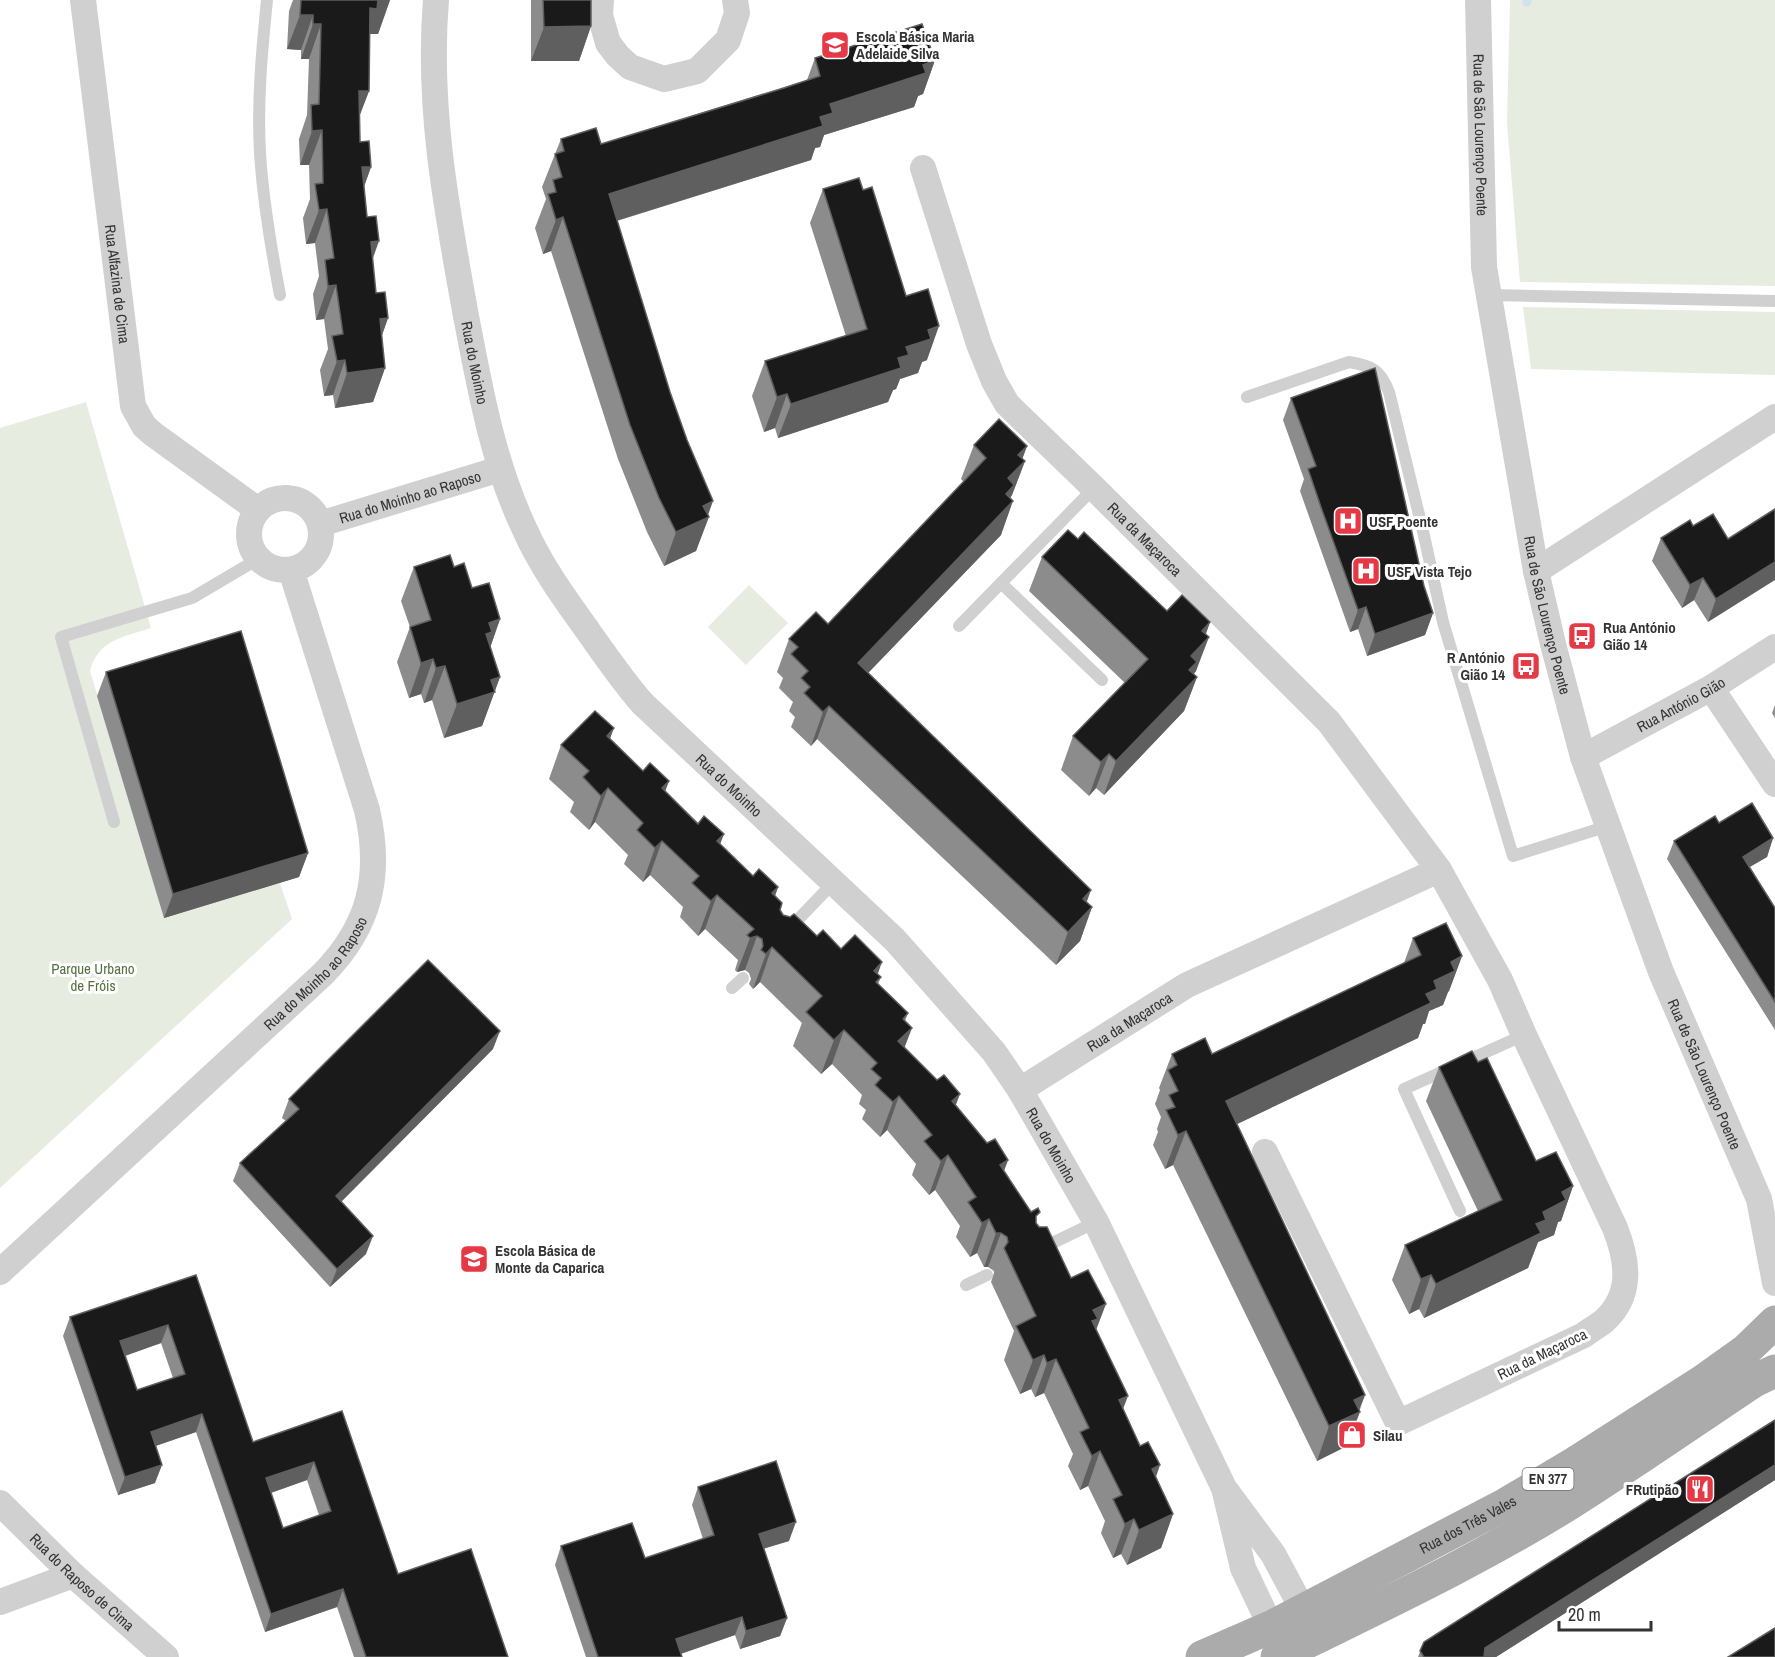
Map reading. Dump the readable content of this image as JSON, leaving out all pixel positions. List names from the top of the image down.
{
  "streets": {
    "main road": ["EN 377", "Rua dos Três Vales"],
    "street": [
      "Rua de São Lourenço Poente",
      "Rua Alfazina de Cima",
      "Rua do Moinho",
      "Rua do Moinho ao Raposo",
      "Rua da Maçaroca",
      "Rua António Gião",
      "Rua do Raposo de Cima"
    ]
  },
  "crossings": [
    ["Rua de São Lourenço Poente", "Rua António Gião"],
    ["Rua Alfazina de Cima", "Rua do Moinho ao Raposo"],
    ["Rua do Moinho", "Rua do Moinho ao Raposo"],
    ["Rua do Moinho", "Rua da Maçaroca"],
    ["Rua do Moinho", "Rua dos Três Vales"]
  ],
  "parks": ["Parque Urbano de Fróis"],
  "places": {
    "school or university": ["Escola Básica Maria Adelaide Silva", "Escola Básica de Monte da Caparica"],
    "hospital": ["USF Poente", "USF Vista Tejo"],
    "bus stop": ["Rua António Gião 14", "R António Gião 14"],
    "shop": ["Silau"],
    "restaurant": ["FRutipão"]
  },
  "scale_bar": "20 m"
}
